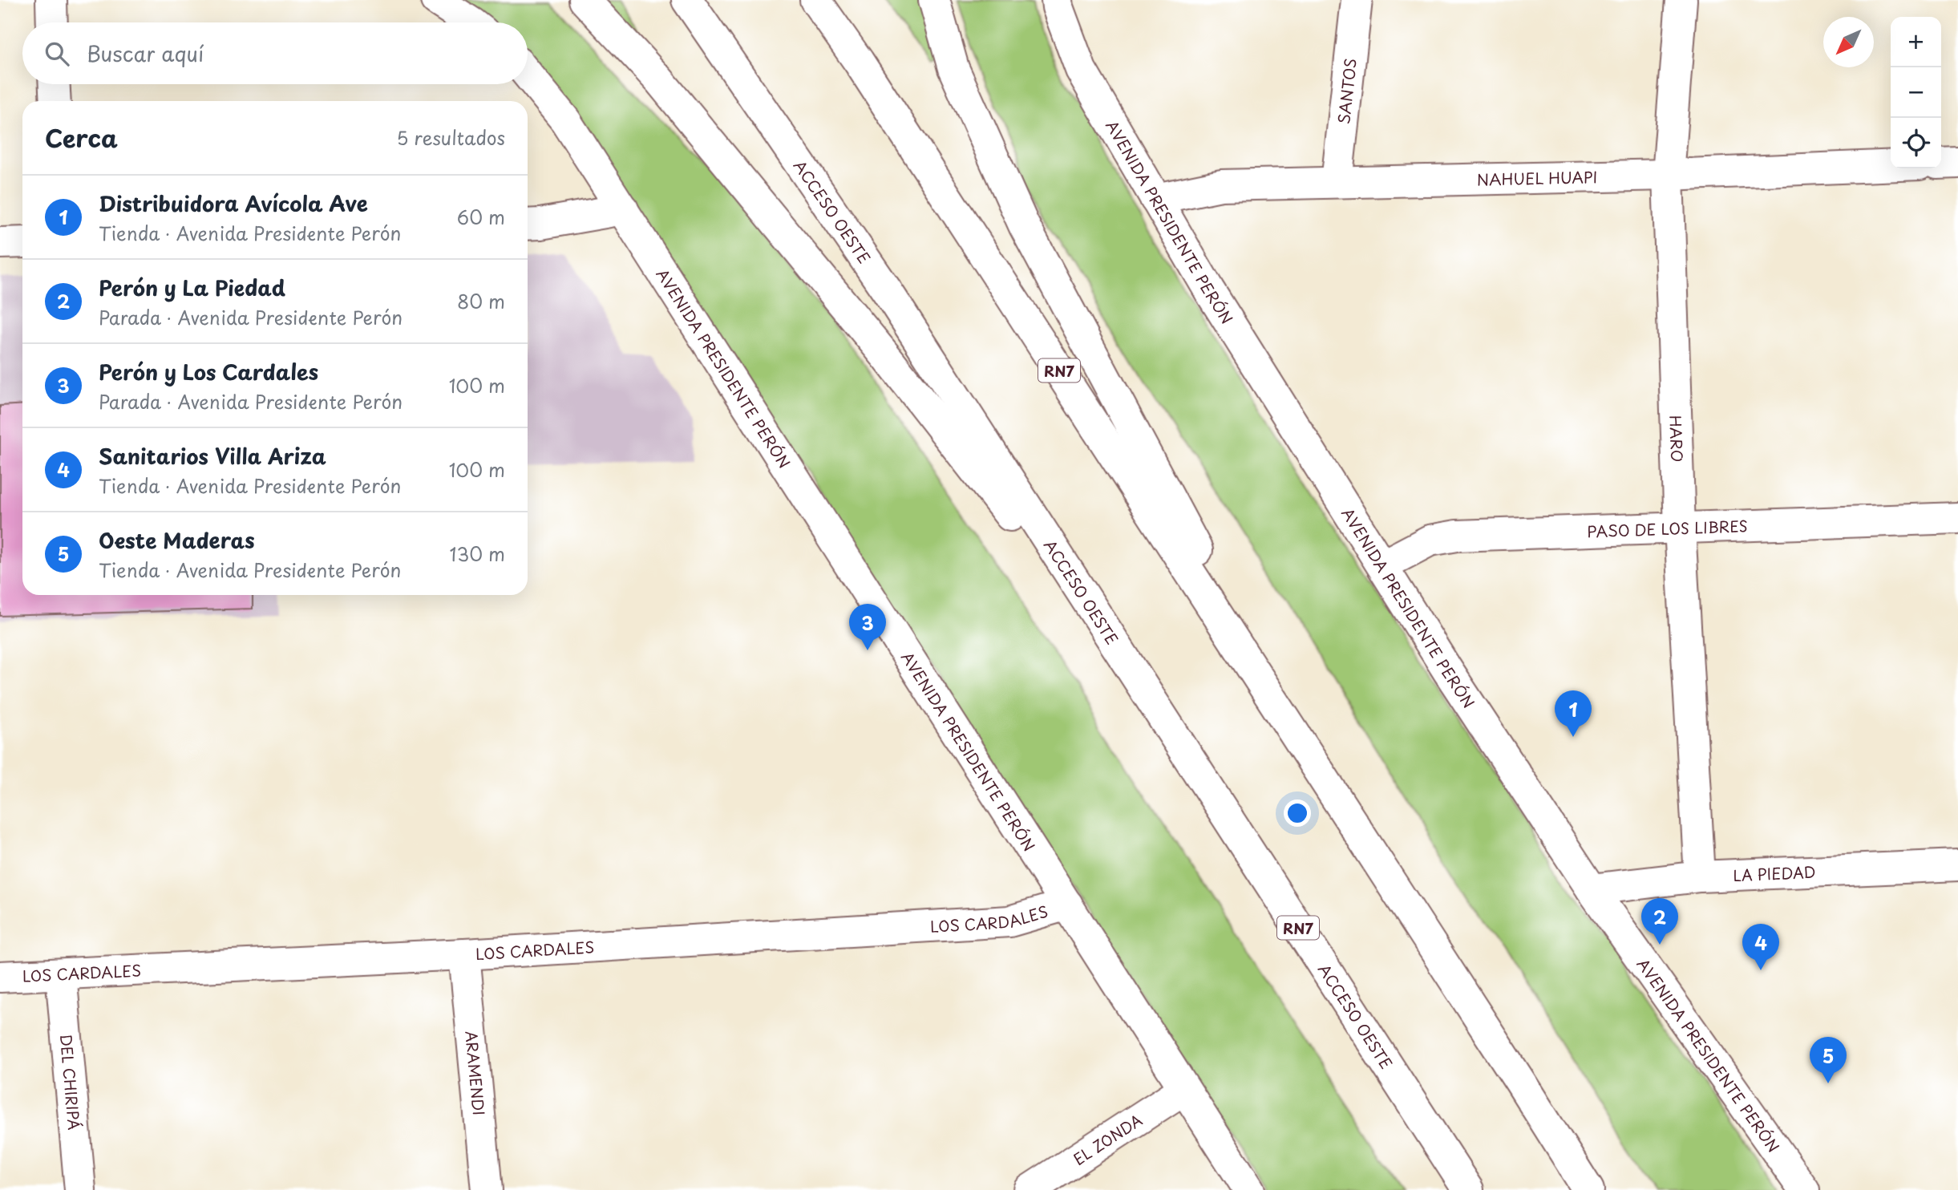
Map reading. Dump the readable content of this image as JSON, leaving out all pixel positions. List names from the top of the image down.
{
  "streets": {
    "main road": [
      "SANTOS",
      "NAHUEL HUAPI",
      "ACCESO OESTE",
      "AVENIDA PRESIDENTE PERÓN",
      "RN7",
      "HARO",
      "PASO DE LOS LIBRES",
      "LA PIEDAD",
      "LOS CARDALES",
      "ARAMENDI",
      "DEL CHIRIPÁ",
      "EL ZONDA"
    ]
  },
  "crossings": [
    ["SANTOS", "NAHUEL HUAPI"],
    ["NAHUEL HUAPI", "AVENIDA PRESIDENTE PERÓN"],
    ["NAHUEL HUAPI", "HARO"],
    ["AVENIDA PRESIDENTE PERÓN", "PASO DE LOS LIBRES"],
    ["AVENIDA PRESIDENTE PERÓN", "LA PIEDAD"],
    ["AVENIDA PRESIDENTE PERÓN", "LOS CARDALES"],
    ["AVENIDA PRESIDENTE PERÓN", "EL ZONDA"],
    ["HARO", "PASO DE LOS LIBRES"],
    ["HARO", "LA PIEDAD"],
    ["LOS CARDALES", "ARAMENDI"],
    ["LOS CARDALES", "DEL CHIRIPÁ"]
  ],
  "north": "bottom left",
  "page": {
    "map_buttons": ["+", "−"],
    "search": "Buscar aquí",
    "heading": ["Cerca", "5 resultados"],
    "list": [
      {
        "mark": "1",
        "name": "Distribuidora Avícola Ave",
        "note": "Tienda · Avenida Presidente Perón",
        "value": "60 m"
      },
      {
        "mark": "2",
        "name": "Perón y La Piedad",
        "note": "Parada · Avenida Presidente Perón",
        "value": "80 m"
      },
      {
        "mark": "3",
        "name": "Perón y Los Cardales",
        "note": "Parada · Avenida Presidente Perón",
        "value": "100 m"
      },
      {
        "mark": "4",
        "name": "Sanitarios Villa Ariza",
        "note": "Tienda · Avenida Presidente Perón",
        "value": "100 m"
      },
      {
        "mark": "5",
        "name": "Oeste Maderas",
        "note": "Tienda · Avenida Presidente Perón",
        "value": "130 m"
      }
    ],
    "pins": [
      "3",
      "1",
      "2",
      "4",
      "5"
    ]
  }
}
